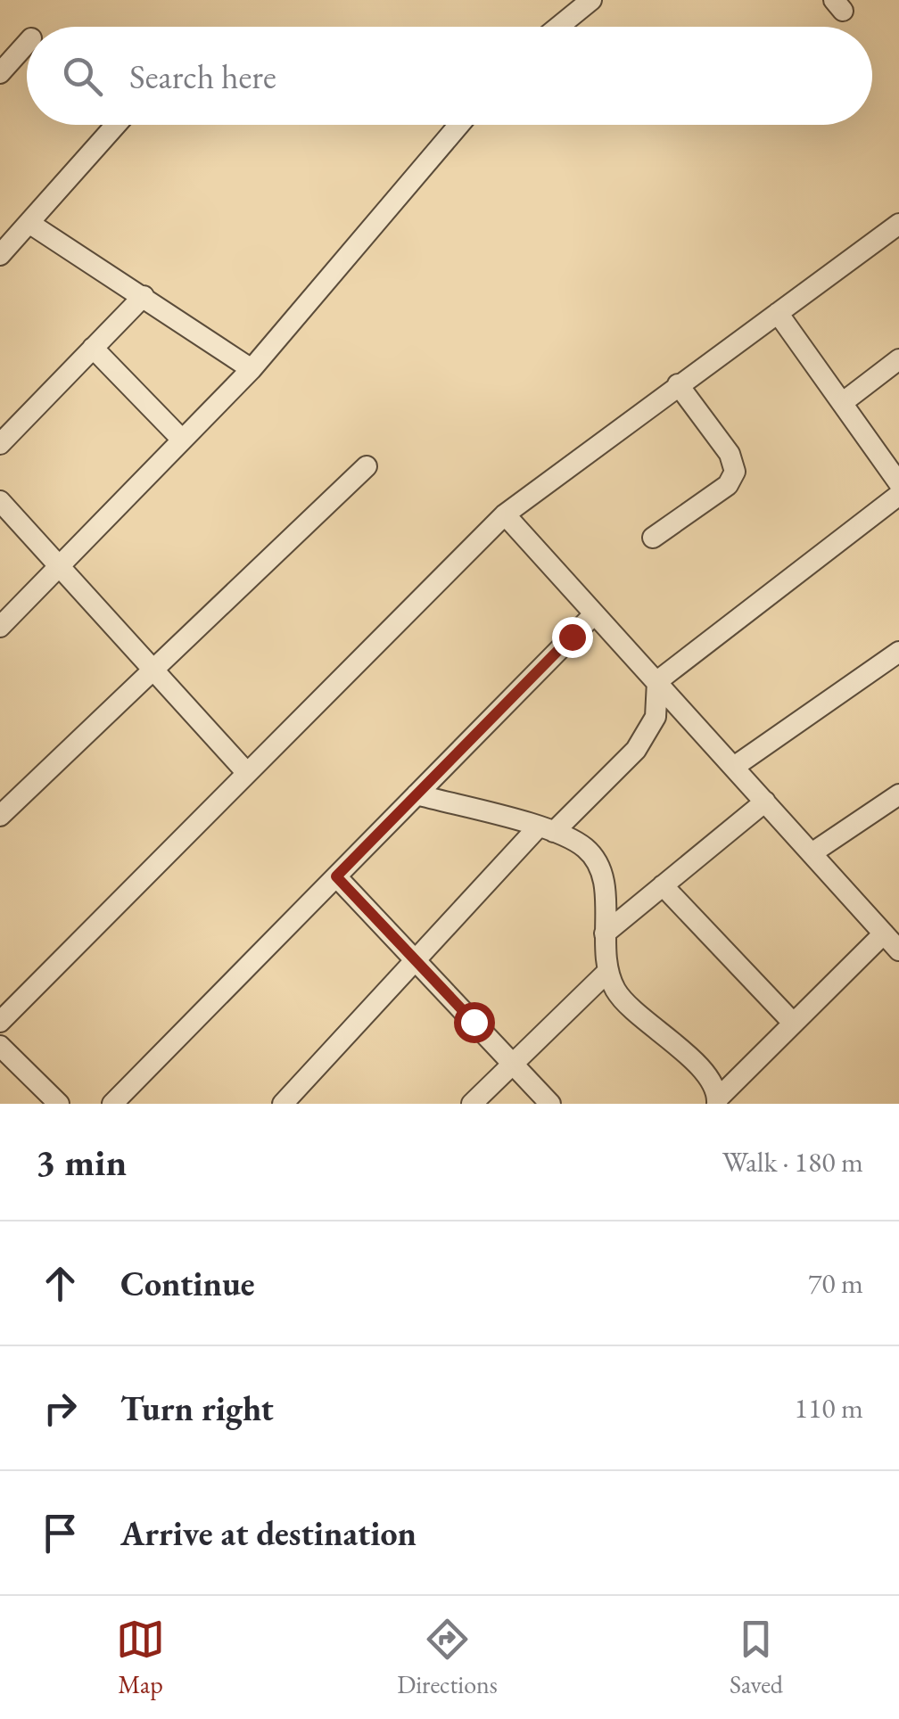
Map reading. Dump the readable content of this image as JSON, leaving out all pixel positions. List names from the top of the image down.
{
  "page": {
    "search": "Search here",
    "heading": ["3 min", "Walk · 180 m"],
    "list": [
      ["Continue", "70 m"],
      ["Turn right", "110 m"],
      "Arrive at destination"
    ],
    "nav": ["Map", "Directions", "Saved"]
  }
}
